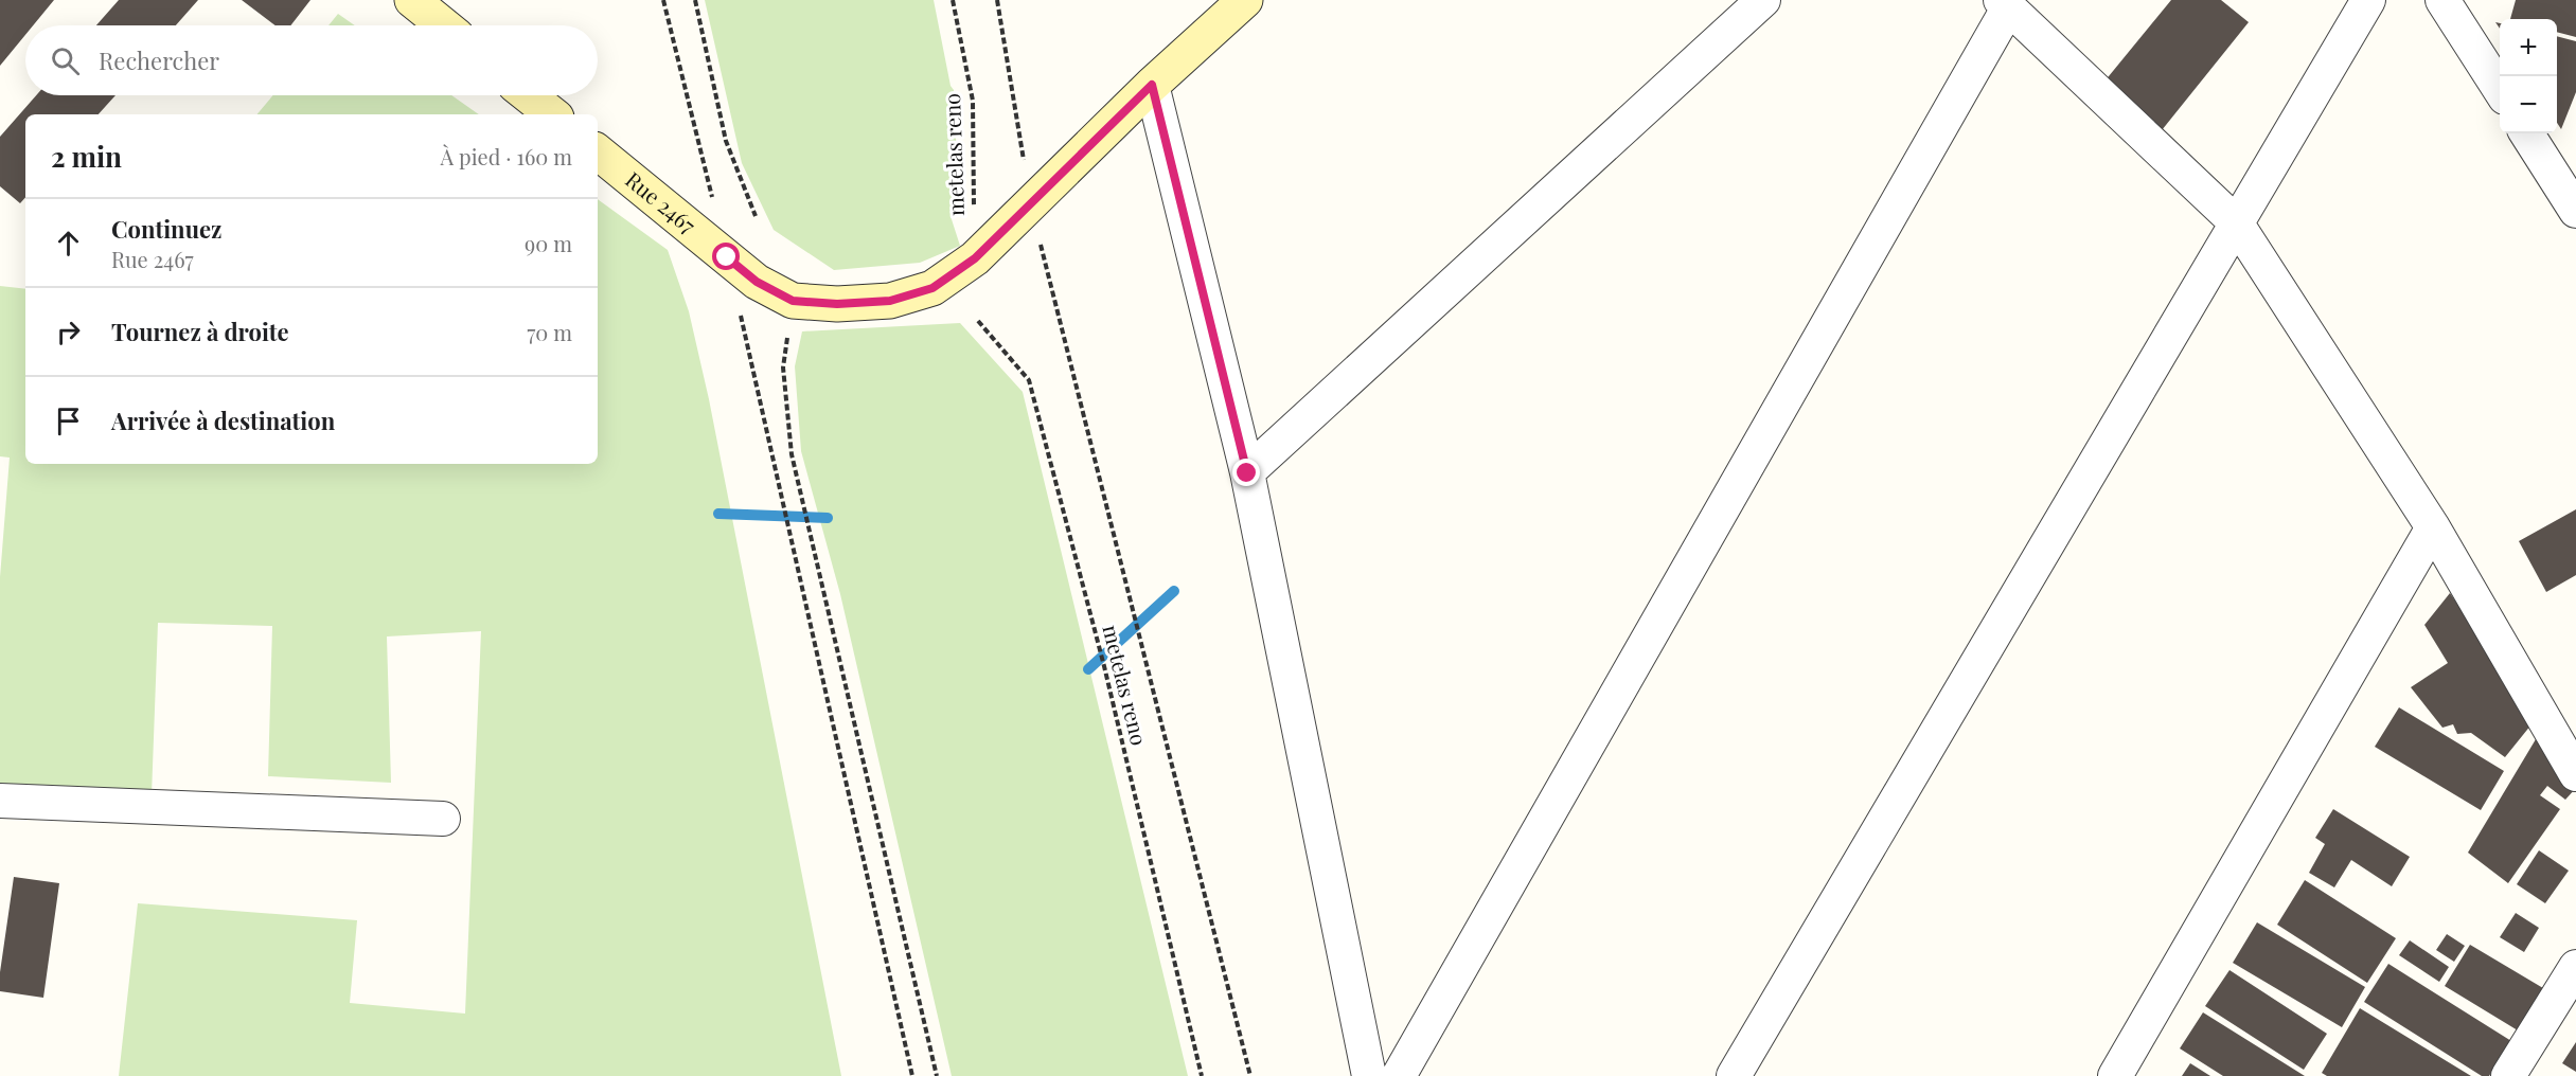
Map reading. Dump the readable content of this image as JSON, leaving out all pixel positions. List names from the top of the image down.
{
  "streets": {
    "street": ["Rue 2467"],
    "path": ["metelas reno"]
  },
  "page": {
    "map_buttons": ["+", "−"],
    "search": "Rechercher",
    "heading": ["2 min", "À pied · 160 m"],
    "list": [
      ["Continuez", "Rue 2467", "90 m"],
      ["Tournez à droite", "70 m"],
      "Arrivée à destination"
    ]
  }
}
